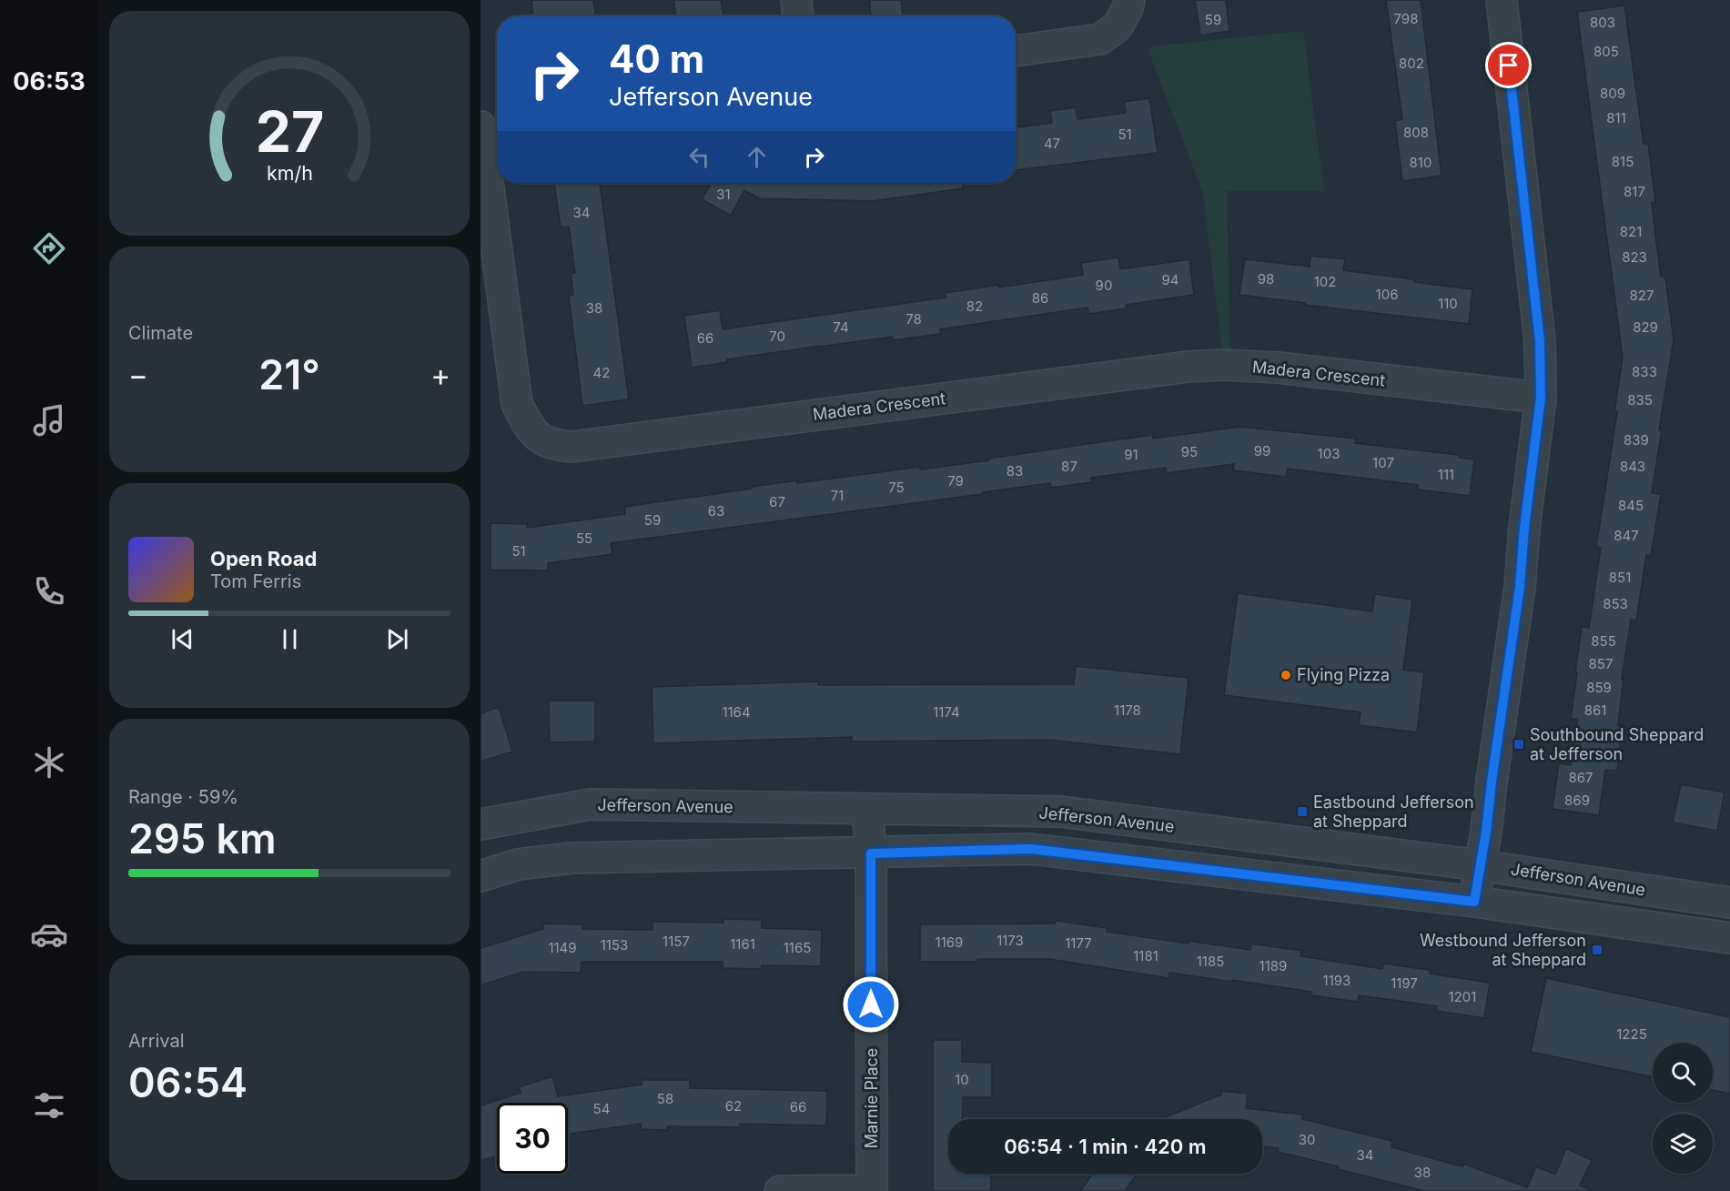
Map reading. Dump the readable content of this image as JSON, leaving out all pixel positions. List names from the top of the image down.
{
  "streets": {
    "street": ["Madera Crescent", "Jefferson Avenue", "Marnie Place"]
  },
  "crossings": [
    ["Jefferson Avenue", "Marnie Place"]
  ],
  "places": {
    "other": ["Flying Pizza"],
    "transit": ["Southbound Sheppard at Jefferson", "Eastbound Jefferson at Sheppard", "Westbound Jefferson at Sheppard"]
  },
  "house_numbers": [
    "798",
    "59",
    "803",
    "805",
    "802",
    "809",
    "811",
    "808",
    "51",
    "47",
    "815",
    "810",
    "817",
    "31",
    "34",
    "821",
    "823",
    "98",
    "94",
    "102",
    "90",
    "106",
    "827",
    "86",
    "110",
    "82",
    "38",
    "78",
    "74",
    "829",
    "70",
    "66",
    "833",
    "42",
    "835",
    "839",
    "99",
    "95",
    "103",
    "91",
    "107",
    "87",
    "843",
    "83",
    "111",
    "79",
    "75",
    "71",
    "67",
    "845",
    "63",
    "59",
    "847",
    "55",
    "51",
    "851",
    "853",
    "855",
    "857",
    "859",
    "1178",
    "861",
    "1164",
    "1174",
    "867",
    "869",
    "1173",
    "1157",
    "1169",
    "1177",
    "1161",
    "1153",
    "1149",
    "1165",
    "1181",
    "1185",
    "1189",
    "1193",
    "1197",
    "1201",
    "1225",
    "10",
    "58",
    "62",
    "66",
    "54",
    "30",
    "34",
    "38"
  ],
  "page": {
    "tabs": "06:53",
    "turn": ["40 m", "Jefferson Avenue"],
    "tile": [
      "Climate",
      ["Range · 59%", "295 km"],
      ["Arrival", "06:54"]
    ],
    "heat": ["−", "21°", "+"],
    "song": ["Open Road", "Tom Ferris"],
    "limit": "30",
    "trip": "06:54 · 1 min · 420 m",
    "gauge": ["27", "km/h"]
  }
}
